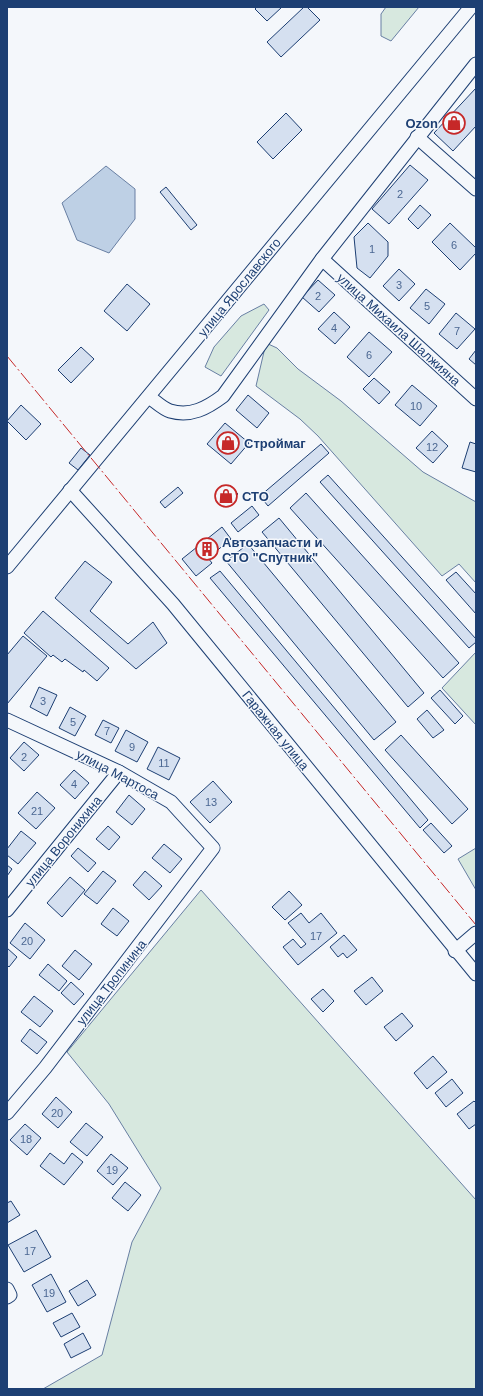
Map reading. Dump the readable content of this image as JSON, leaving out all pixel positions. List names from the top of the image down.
{
  "streets": {
    "street": [
      "улица Ярославского",
      "улица Михаила Шалжияна",
      "Гаражная улица",
      "улица Мартоса",
      "улица Воронихина",
      "улица Тропинина"
    ]
  },
  "crossings": [
    ["улица Ярославского", "Гаражная улица"],
    ["улица Мартоса", "улица Воронихина"],
    ["улица Мартоса", "улица Тропинина"]
  ],
  "places": {
    "shop": ["Ozon", "Строймаг", "СТО"],
    "building": ["Автозапчасти и СТО \"Спутник\""]
  },
  "house_numbers": [
    "2",
    "6",
    "1",
    "3",
    "2",
    "5",
    "4",
    "7",
    "6",
    "10",
    "12",
    "3",
    "5",
    "7",
    "9",
    "2",
    "11",
    "4",
    "13",
    "21",
    "17",
    "20",
    "20",
    "18",
    "19",
    "17",
    "19"
  ]
}
